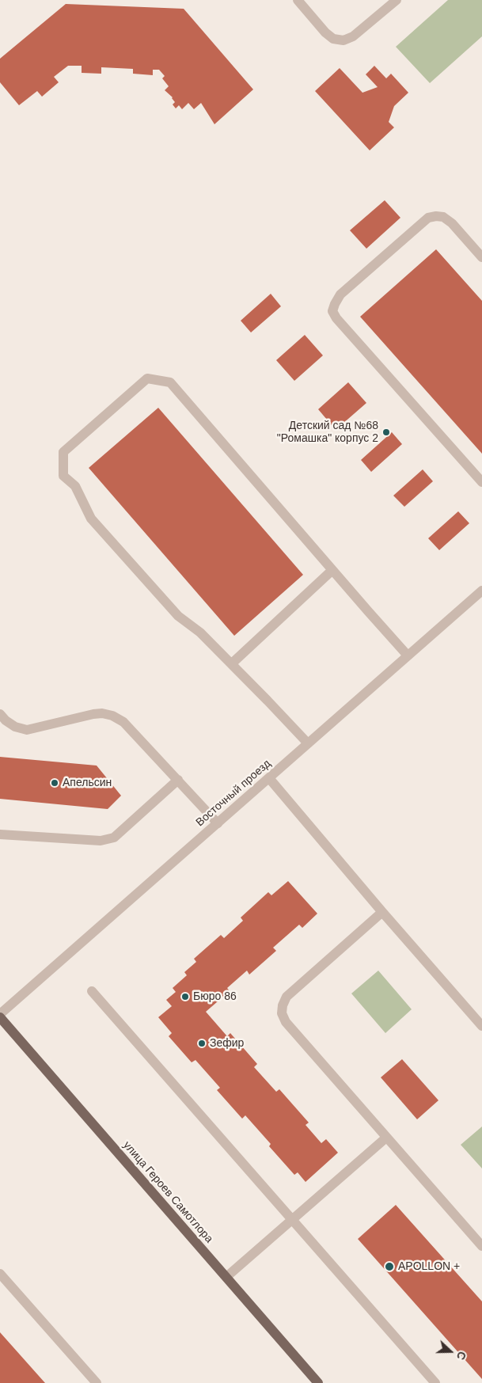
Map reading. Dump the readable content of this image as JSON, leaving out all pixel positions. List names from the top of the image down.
{
  "streets": {
    "main road": ["улица Героев Самотлора"],
    "street": ["Восточный проезд"]
  },
  "places": [
    "Детский сад №68 \"Ромашка\" корпус 2",
    "Апельсин",
    "Бюро 86",
    "Зефир",
    "APOLLON +"
  ],
  "north": "right"
}
